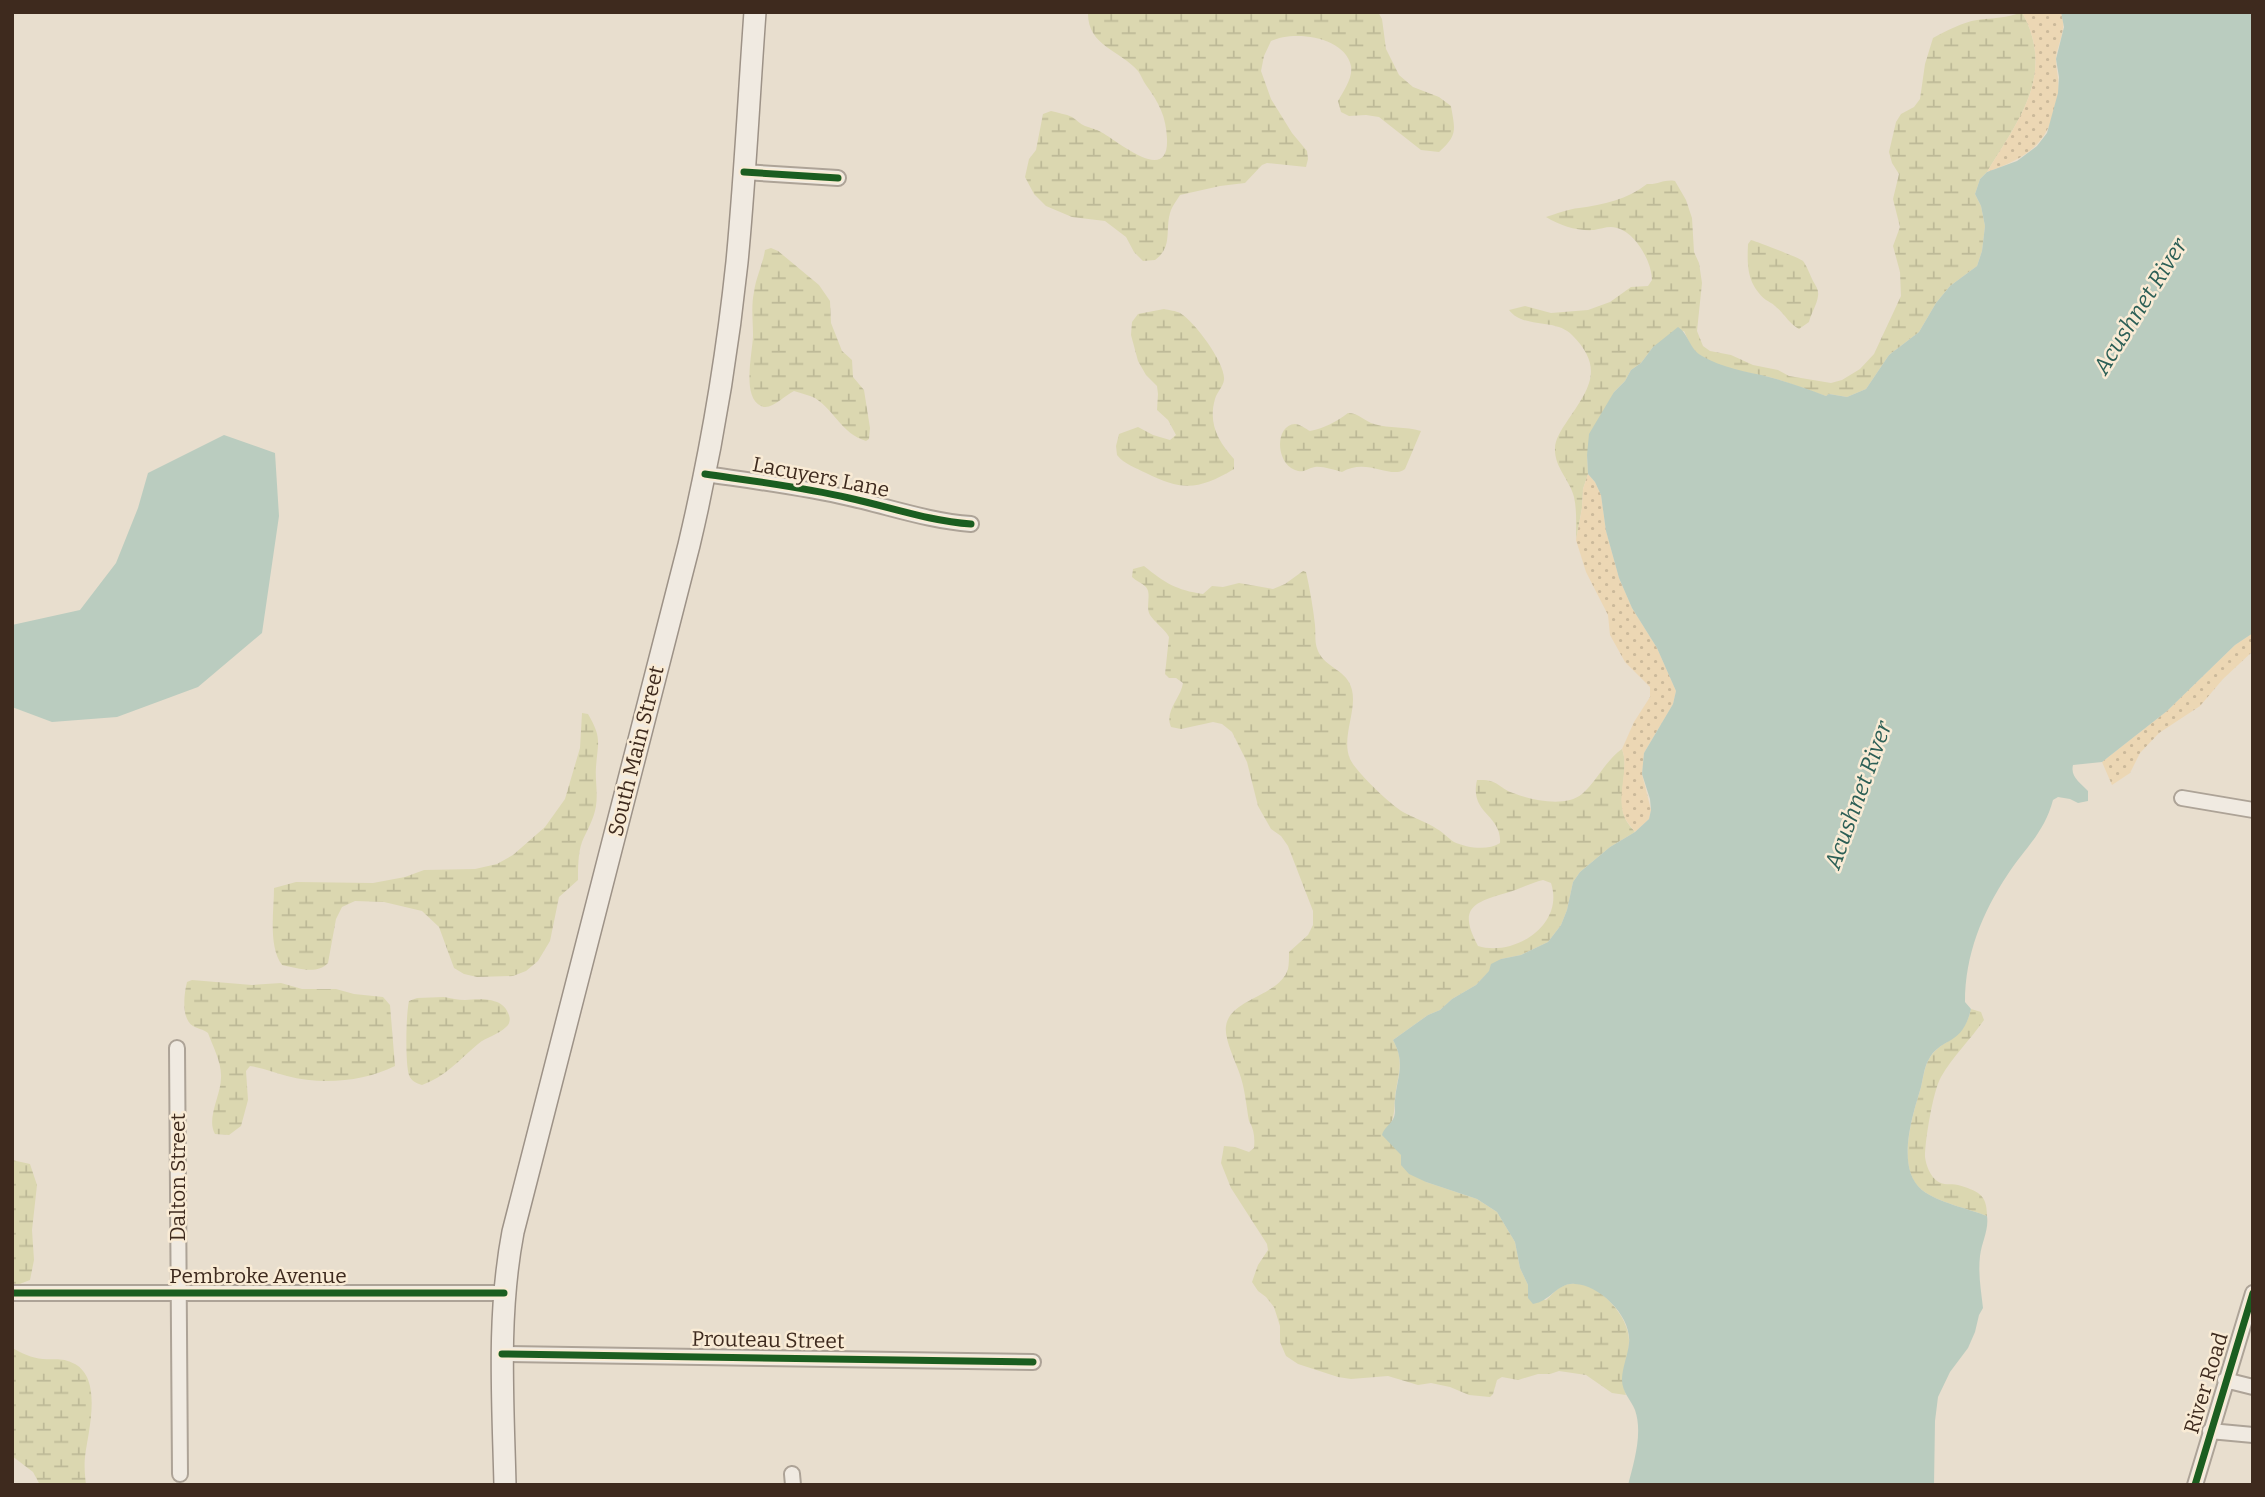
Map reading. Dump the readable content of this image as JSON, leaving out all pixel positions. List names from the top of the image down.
{
  "streets": {
    "main road": ["South Main Street"],
    "street": [
      "Lacuyers Lane",
      "Dalton Street",
      "Pembroke Avenue",
      "Prouteau Street",
      "River Road"
    ]
  },
  "crossings": [
    ["Lacuyers Lane", "South Main Street"],
    ["South Main Street", "Pembroke Avenue"],
    ["South Main Street", "Prouteau Street"],
    ["Dalton Street", "Pembroke Avenue"]
  ],
  "water": ["Acushnet River"]
}
